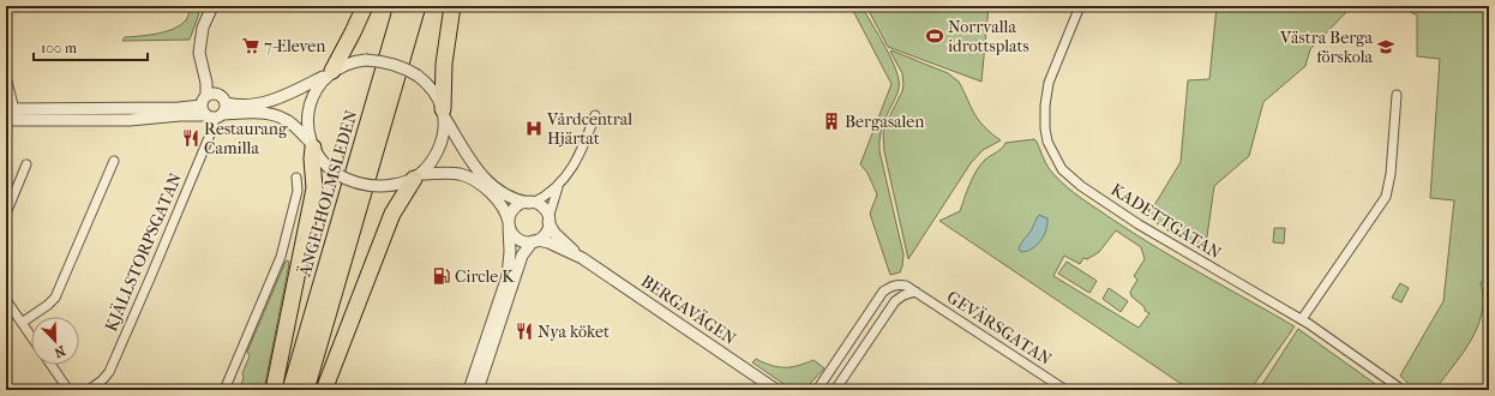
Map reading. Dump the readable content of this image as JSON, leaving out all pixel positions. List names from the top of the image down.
{
  "streets": {
    "highway": ["ÄNGELHOLMSLEDEN"],
    "street": [
      "KADETTGATAN",
      "KJÄLLSTORPSGATAN",
      "BERGAVÄGEN",
      "GEVÄRSGATAN"
    ]
  },
  "places": {
    "sports": ["Norrvalla idrottsplats"],
    "supermarket": ["7-Eleven"],
    "school or university": ["Västra Berga förskola"],
    "building": ["Bergasalen"],
    "hospital": ["Vårdcentral Hjärtat"],
    "restaurant": ["Restaurang Camilla", "Nya köket"],
    "fuel station": ["Circle K"]
  },
  "scale_bar": "100 m",
  "north": "bottom right"
}
